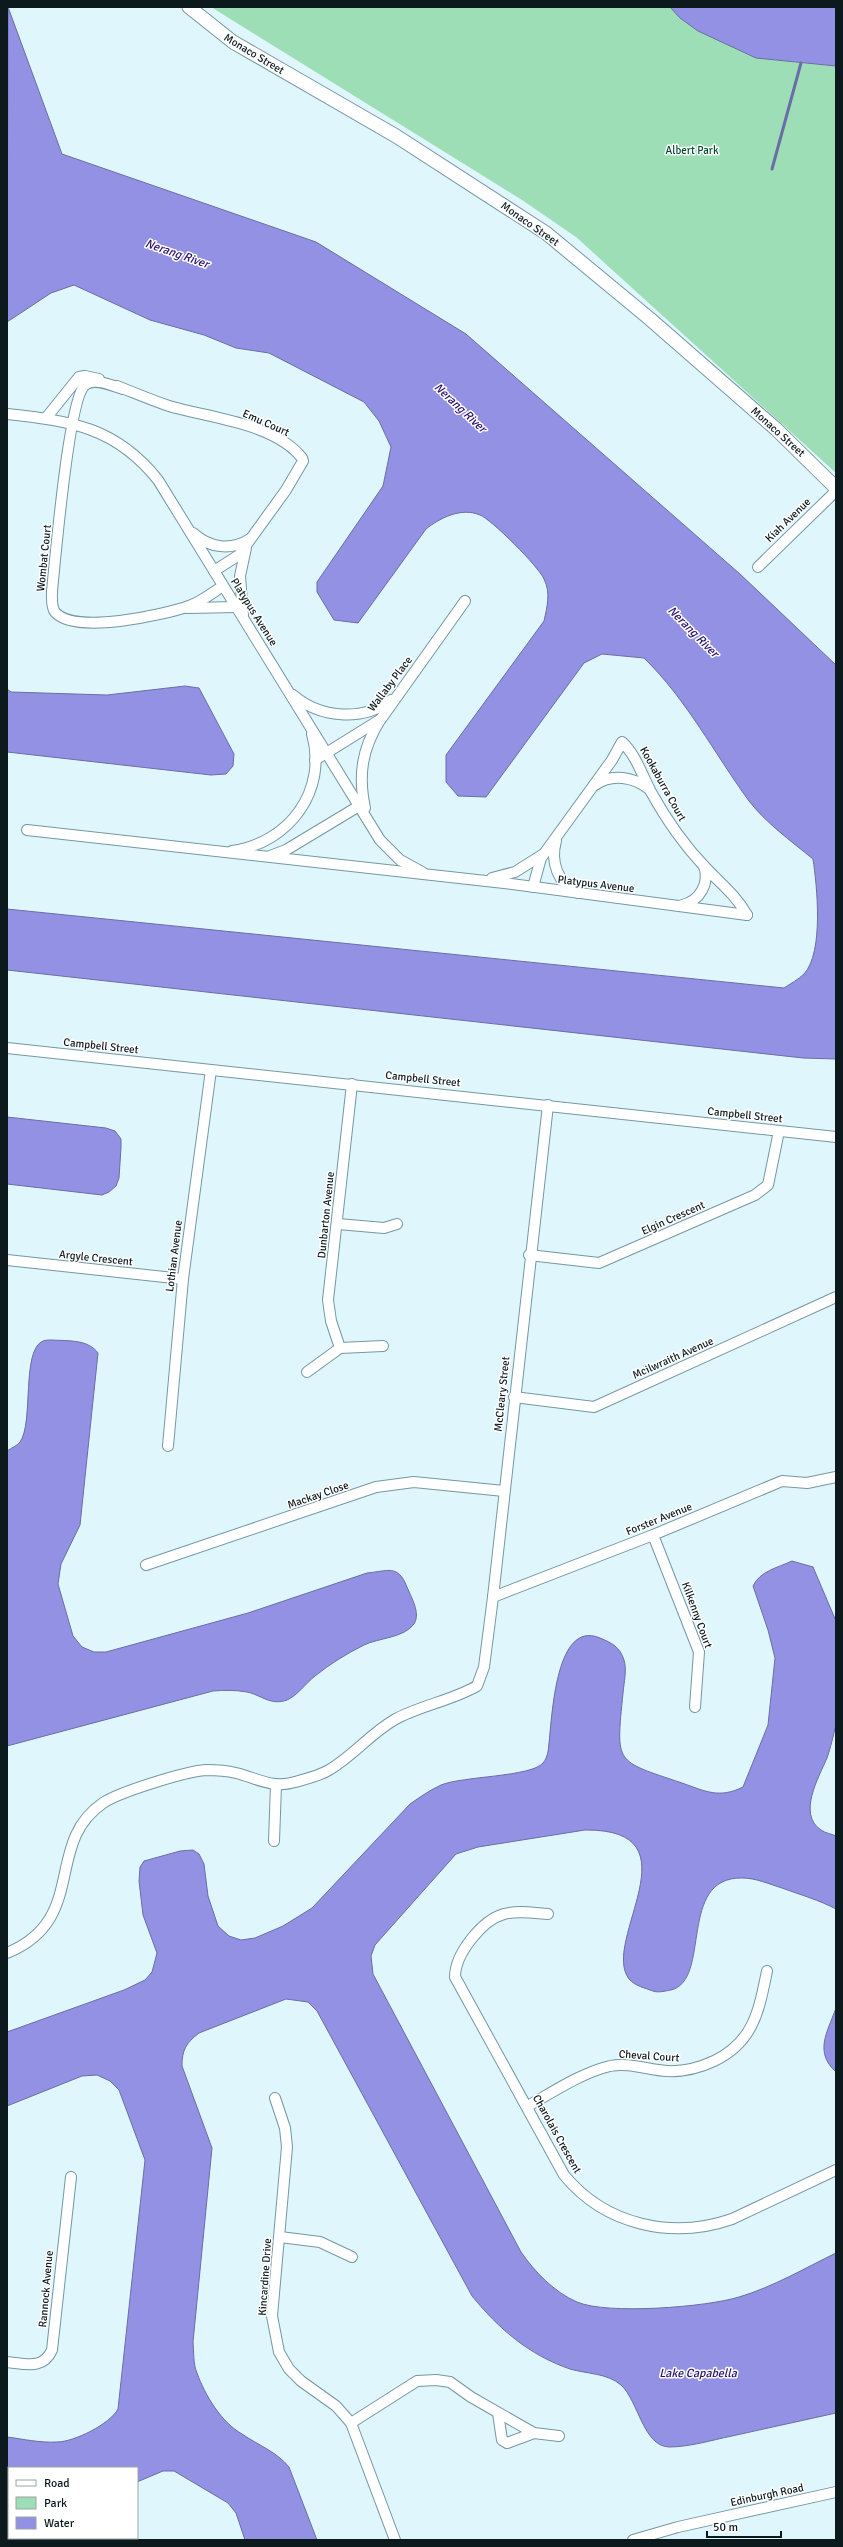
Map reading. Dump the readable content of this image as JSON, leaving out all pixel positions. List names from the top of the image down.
{
  "streets": {
    "street": [
      "Monaco Street",
      "Emu Court",
      "Kiah Avenue",
      "Wombat Court",
      "Platypus Avenue",
      "Wallaby Place",
      "Kookaburra Court",
      "Campbell Street",
      "Dunbarton Avenue",
      "Elgin Crescent",
      "Lothian Avenue",
      "Argyle Crescent",
      "Mcilwraith Avenue",
      "McCleary Street",
      "Mackay Close",
      "Forster Avenue",
      "Kilkenny Court",
      "Cheval Court",
      "Charolais Crescent",
      "Kincardine Drive",
      "Rannock Avenue",
      "Edinburgh Road"
    ]
  },
  "crossings": [
    ["Monaco Street", "Kiah Avenue"],
    ["Emu Court", "Wombat Court"],
    ["Emu Court", "Platypus Avenue"],
    ["Wombat Court", "Platypus Avenue"],
    ["Platypus Avenue", "Wallaby Place"],
    ["Platypus Avenue", "Kookaburra Court"],
    ["Campbell Street", "Dunbarton Avenue"],
    ["Campbell Street", "Elgin Crescent"],
    ["Campbell Street", "Lothian Avenue"],
    ["Campbell Street", "McCleary Street"],
    ["Elgin Crescent", "McCleary Street"],
    ["Lothian Avenue", "Argyle Crescent"],
    ["Mcilwraith Avenue", "McCleary Street"],
    ["McCleary Street", "Mackay Close"],
    ["McCleary Street", "Forster Avenue"],
    ["Forster Avenue", "Kilkenny Court"],
    ["Cheval Court", "Charolais Crescent"]
  ],
  "water": ["Nerang River", "Lake Capabella"],
  "parks": ["Albert Park"],
  "legend": ["Road", "Park", "Water"],
  "scale_bar": "50 m"
}
